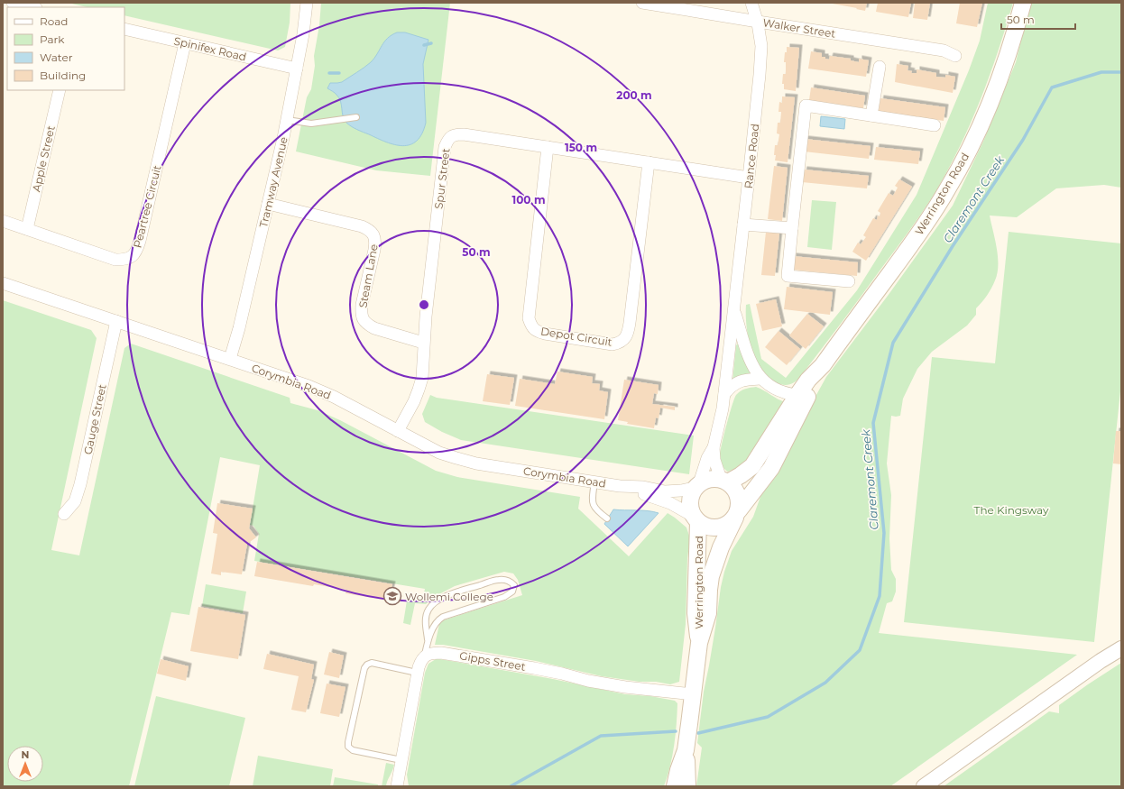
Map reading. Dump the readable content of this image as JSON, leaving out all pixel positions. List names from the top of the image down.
{
  "streets": {
    "main road": ["Werrington Road"],
    "street": [
      "Walker Street",
      "Spinifex Road",
      "Rance Road",
      "Apple Street",
      "Spur Street",
      "Tramway Avenue",
      "Peartree Circuit",
      "Steam Lane",
      "Depot Circuit",
      "Corymbia Road",
      "Gauge Street",
      "Gipps Street"
    ]
  },
  "crossings": [
    ["Walker Street", "Rance Road"],
    ["Spinifex Road", "Tramway Avenue"],
    ["Spinifex Road", "Peartree Circuit"],
    ["Rance Road", "Spur Street"],
    ["Rance Road", "Werrington Road"],
    ["Rance Road", "Corymbia Road"],
    ["Apple Street", "Peartree Circuit"],
    ["Spur Street", "Steam Lane"],
    ["Spur Street", "Depot Circuit"],
    ["Spur Street", "Corymbia Road"],
    ["Tramway Avenue", "Steam Lane"],
    ["Tramway Avenue", "Corymbia Road"],
    ["Werrington Road", "Corymbia Road"],
    ["Werrington Road", "Gipps Street"],
    ["Corymbia Road", "Gauge Street"]
  ],
  "water": ["Claremont Creek"],
  "parks": ["The Kingsway"],
  "places": {
    "school or university": ["Wollemi College"]
  },
  "legend": [
    "Road",
    "Park",
    "Water",
    "Building"
  ],
  "scale_bar": "50 m",
  "north": "top",
  "rings": [
    "200 m",
    "150 m",
    "100 m",
    "50 m"
  ]
}
